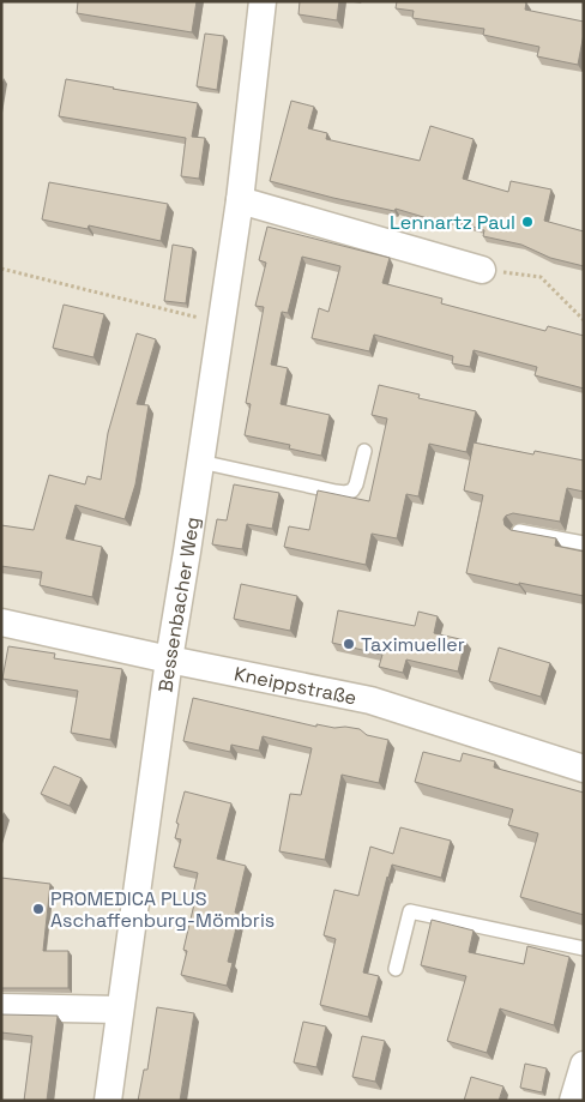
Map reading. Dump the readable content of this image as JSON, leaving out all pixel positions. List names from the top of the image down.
{
  "streets": {
    "street": ["Bessenbacher Weg", "Kneippstraße"]
  },
  "crossings": [
    ["Bessenbacher Weg", "Kneippstraße"]
  ],
  "places": ["Lennartz Paul", "Taximueller", "PROMEDICA PLUS Aschaffenburg-Mömbris"]
}
